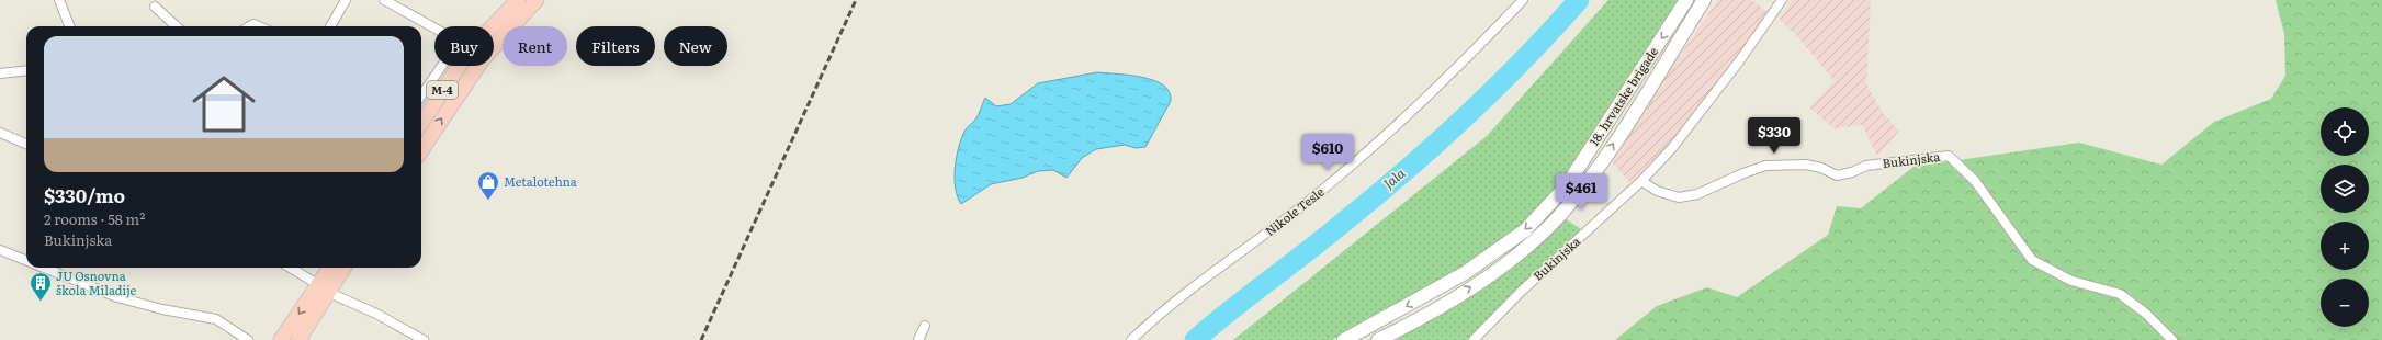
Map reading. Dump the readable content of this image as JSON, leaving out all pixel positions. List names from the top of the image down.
{
  "streets": {
    "main road": ["M-4", "18. hrvatske brigade"],
    "street": ["Bukinjska", "Nikole Tesle"]
  },
  "water": ["Jala"],
  "places": {
    "shop": ["Metalotehna"],
    "building": ["JU Osnovna škola Miladije"]
  },
  "page": {
    "chip": [
      "Buy",
      "Rent",
      "Filters",
      "New"
    ],
    "list": [
      {
        "name": "$330/mo",
        "note": "2 rooms · 58 m² · Bukinjska"
      }
    ],
    "map_buttons": ["+", "−"],
    "price": ["$330", "$610", "$461"]
  }
}
